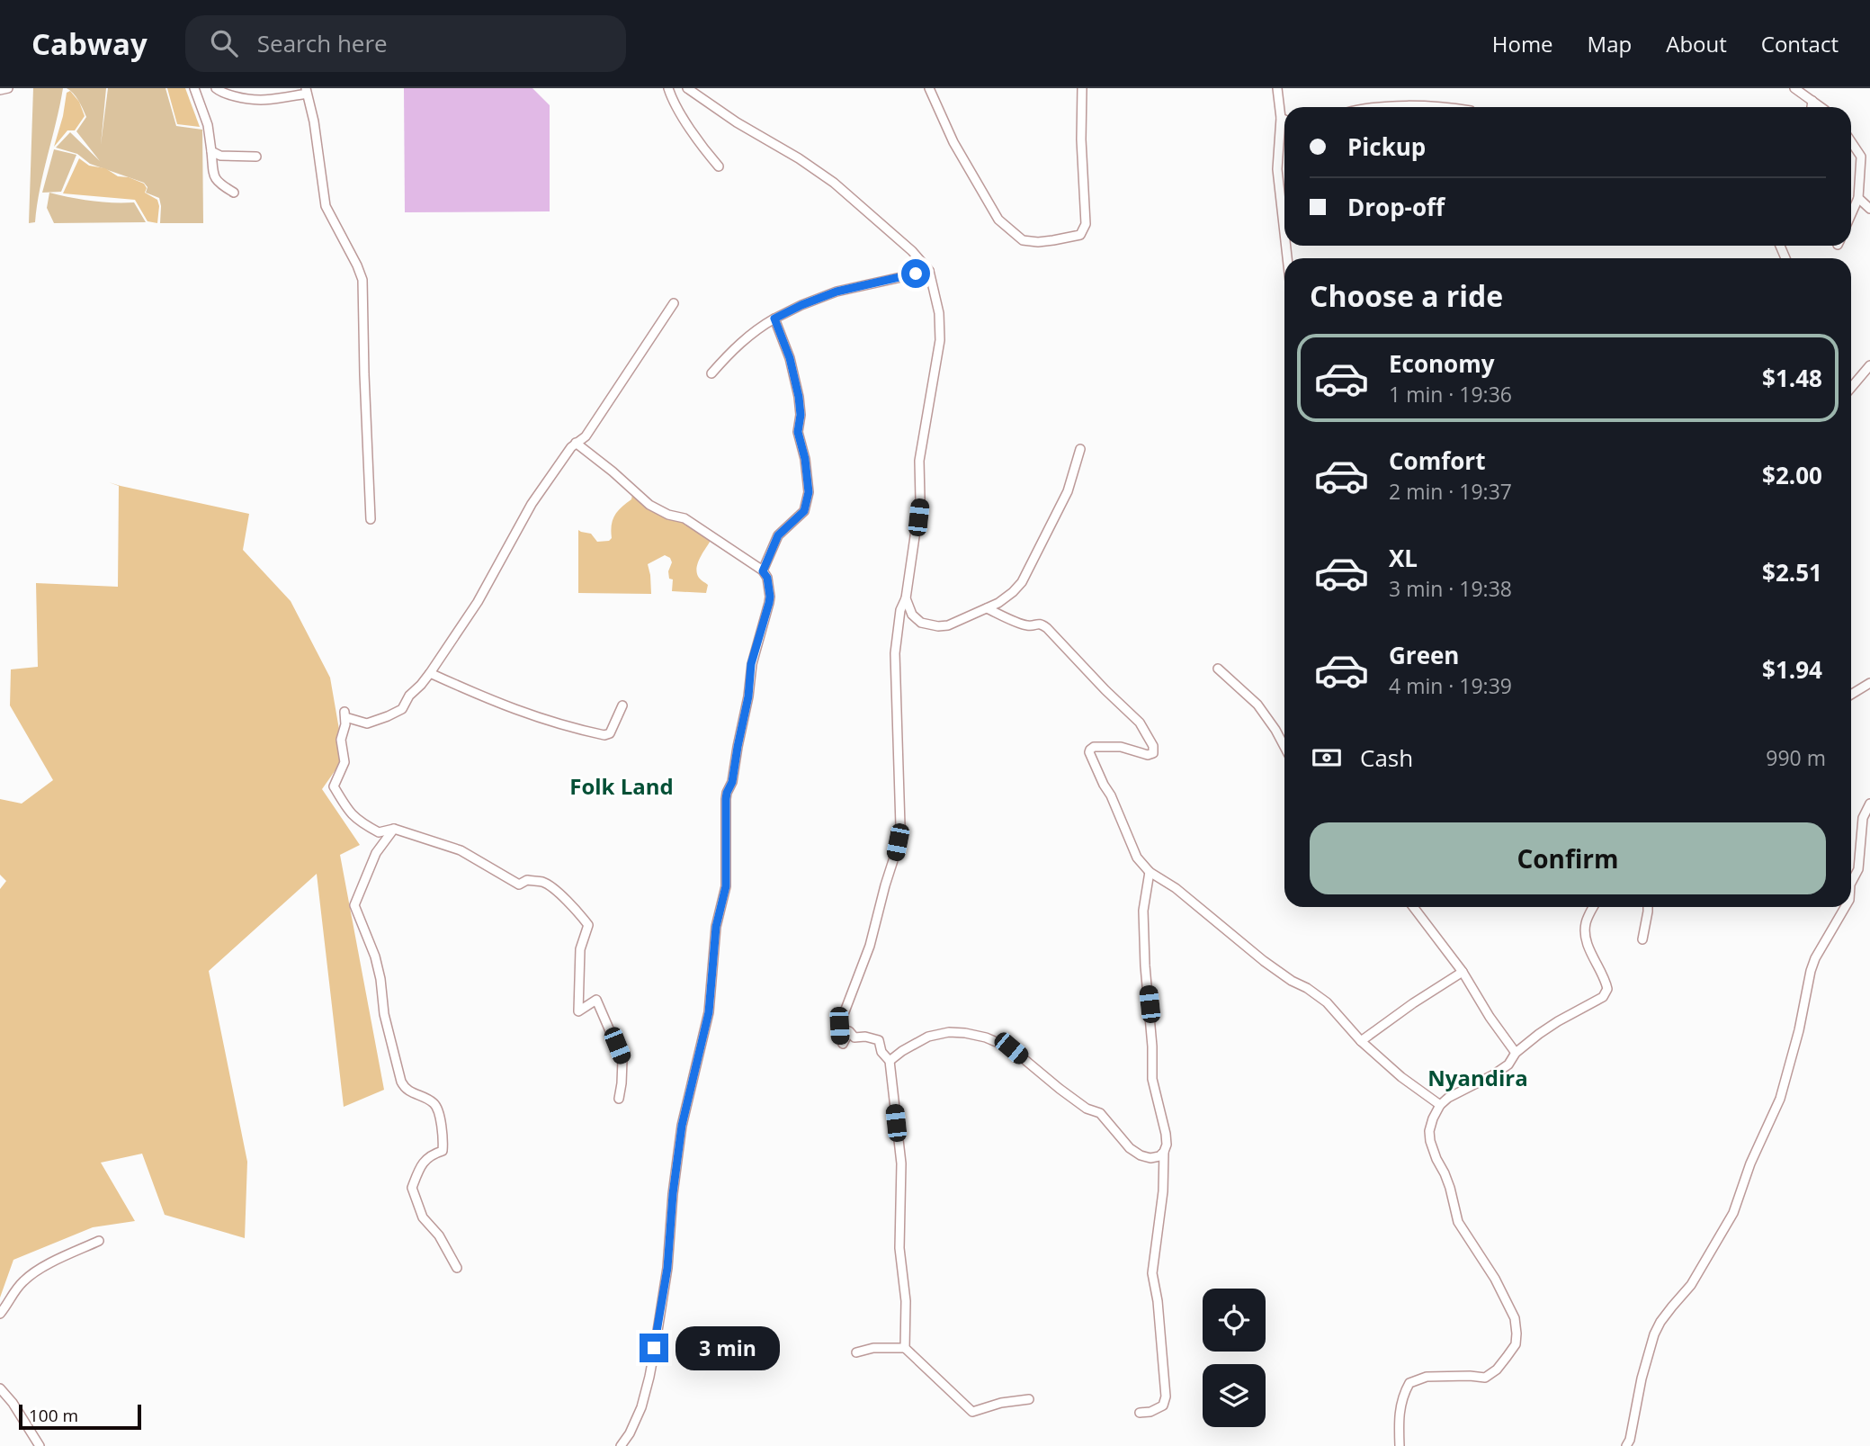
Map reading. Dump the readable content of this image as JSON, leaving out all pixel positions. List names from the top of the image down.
{
  "districts": ["Folk Land", "Nyandira"],
  "scale_bar": "100 m",
  "page": {
    "header": "Cabway",
    "search": "Search here",
    "nav": [
      "Home",
      "Map",
      "About",
      "Contact"
    ],
    "banner": ["Pickup", "Drop-off"],
    "heading": "Choose a ride",
    "list": [
      {
        "name": "Economy",
        "note": "1 min · 19:36",
        "value": "$1.48"
      },
      {
        "name": "Comfort",
        "note": "2 min · 19:37",
        "value": "$2.00"
      },
      {
        "name": "XL",
        "note": "3 min · 19:38",
        "value": "$2.51"
      },
      {
        "name": "Green",
        "note": "4 min · 19:39",
        "value": "$1.94"
      }
    ],
    "pay": ["Cash", "990 m"],
    "buttons": "Confirm",
    "bubble": "3 min",
    "scale": "100 m"
  }
}
